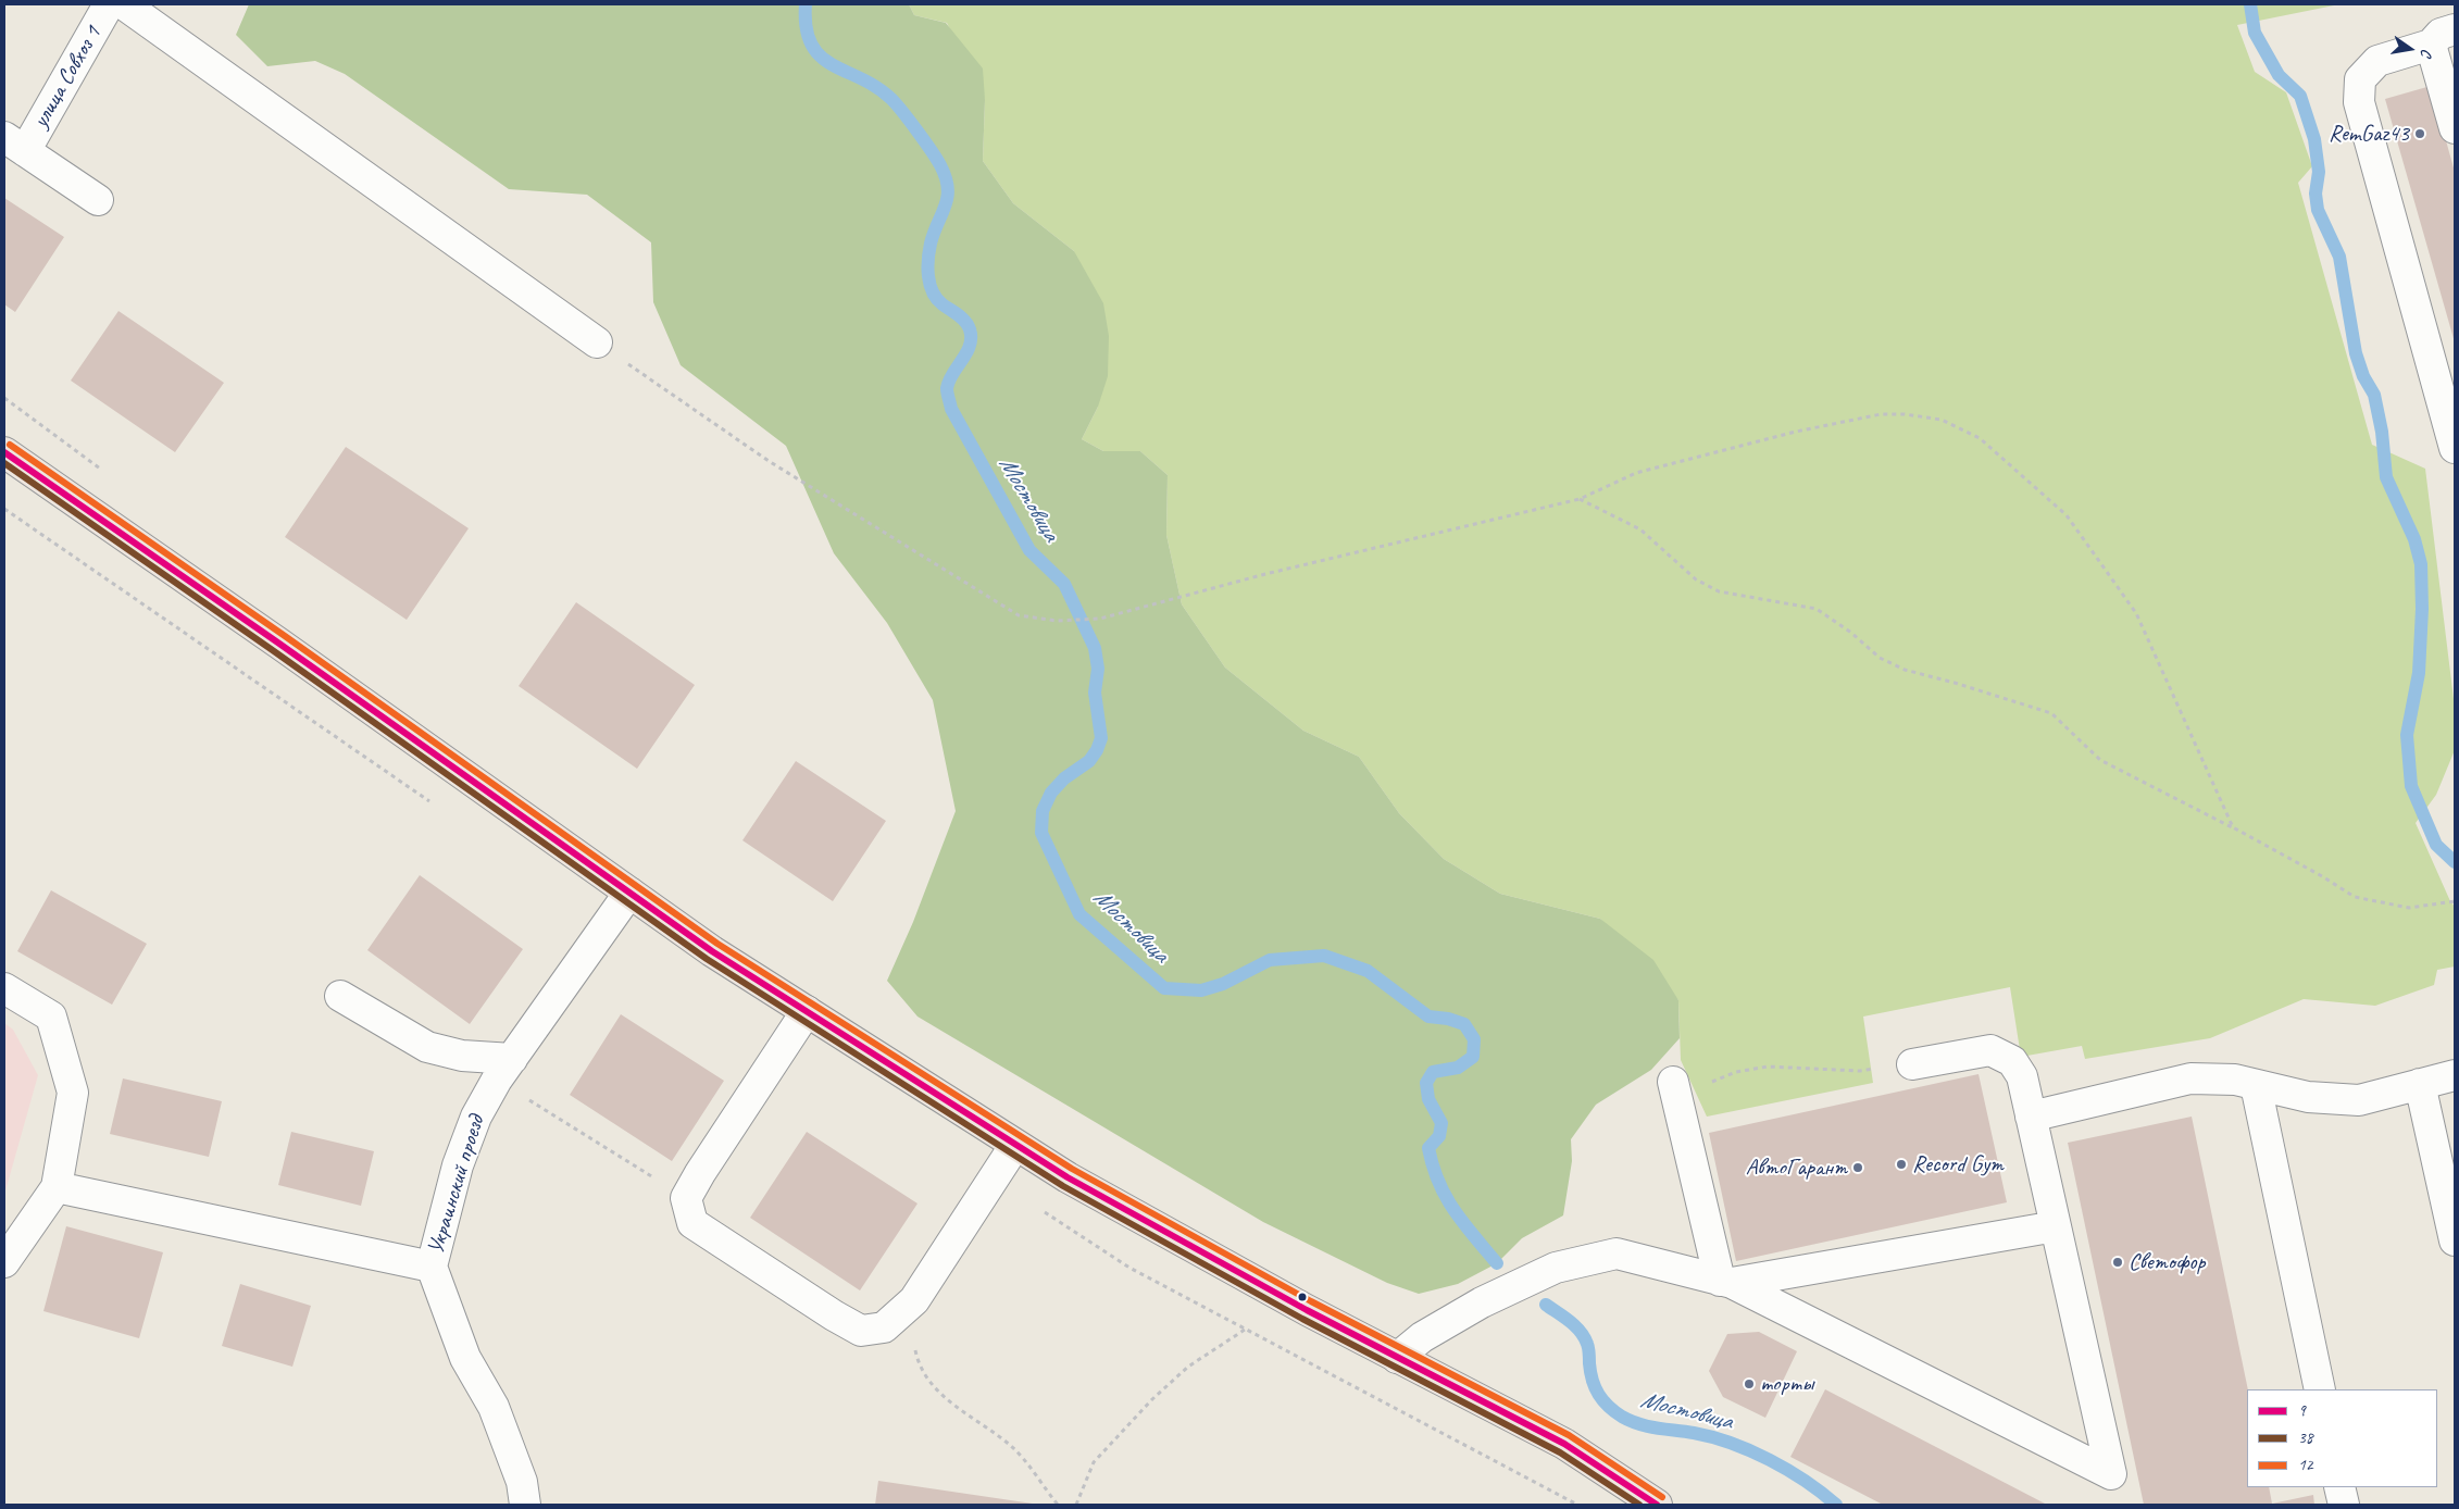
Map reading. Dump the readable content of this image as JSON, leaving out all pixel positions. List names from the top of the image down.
{
  "streets": {
    "street": ["улица Совхоз 1", "Украинский проезд"]
  },
  "water": ["Мостовица"],
  "places": [
    "RemGaz43",
    "Record Gym",
    "АвтоГарант",
    "Светофор",
    "торты"
  ],
  "lines": ["transit line 12", "transit line 9", "transit line 38"],
  "legend": ["9", "38", "12"],
  "north": "right"
}
